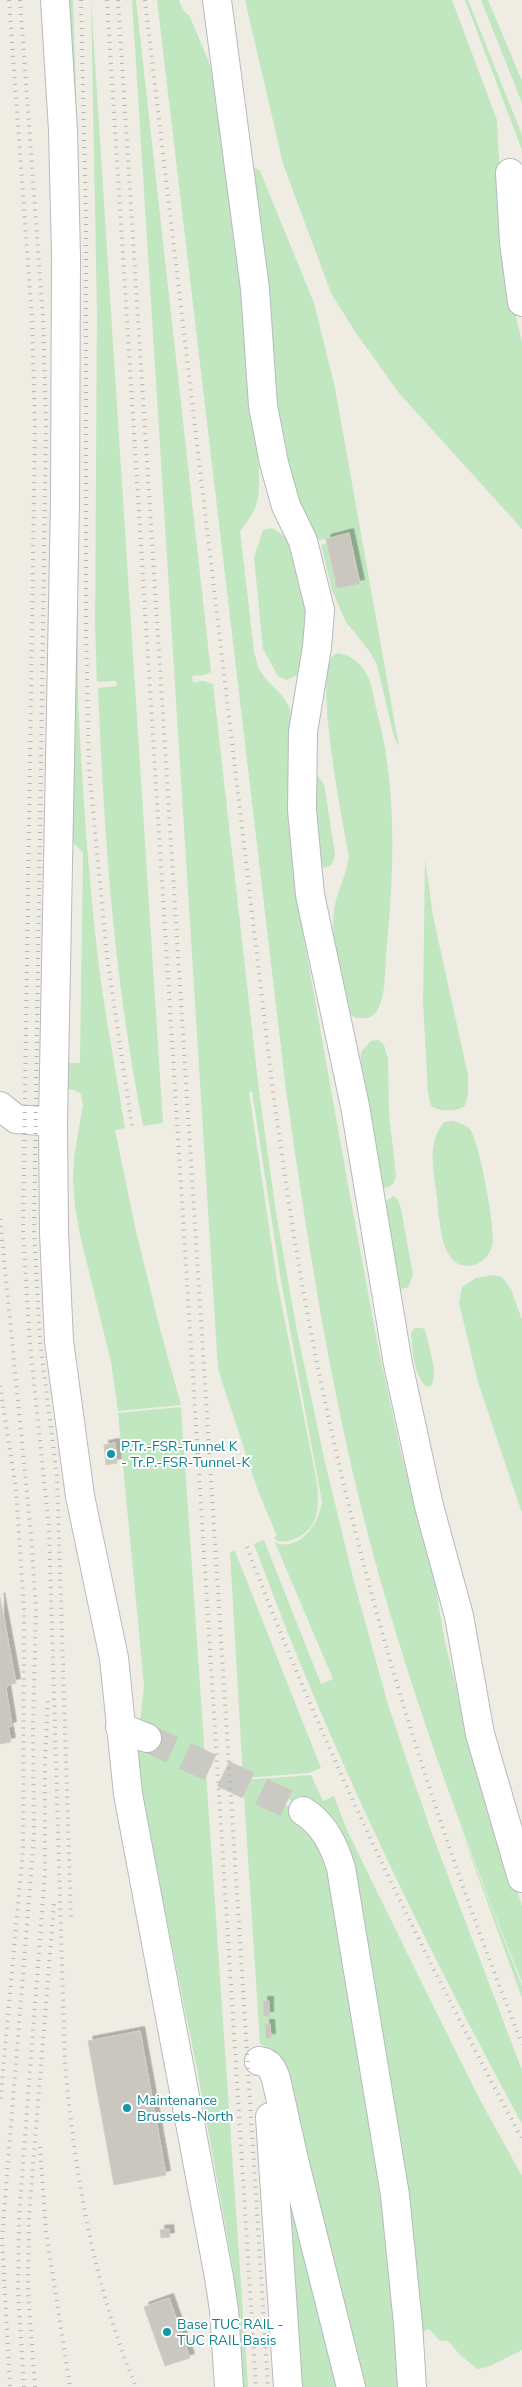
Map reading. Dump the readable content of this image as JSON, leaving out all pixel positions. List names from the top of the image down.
{
  "places": ["P.Tr.-FSR-Tunnel K - Tr.P.-FSR-Tunnel-K", "Maintenance Brussels-North", "Base TUC RAIL - TUC RAIL Basis"]
}
